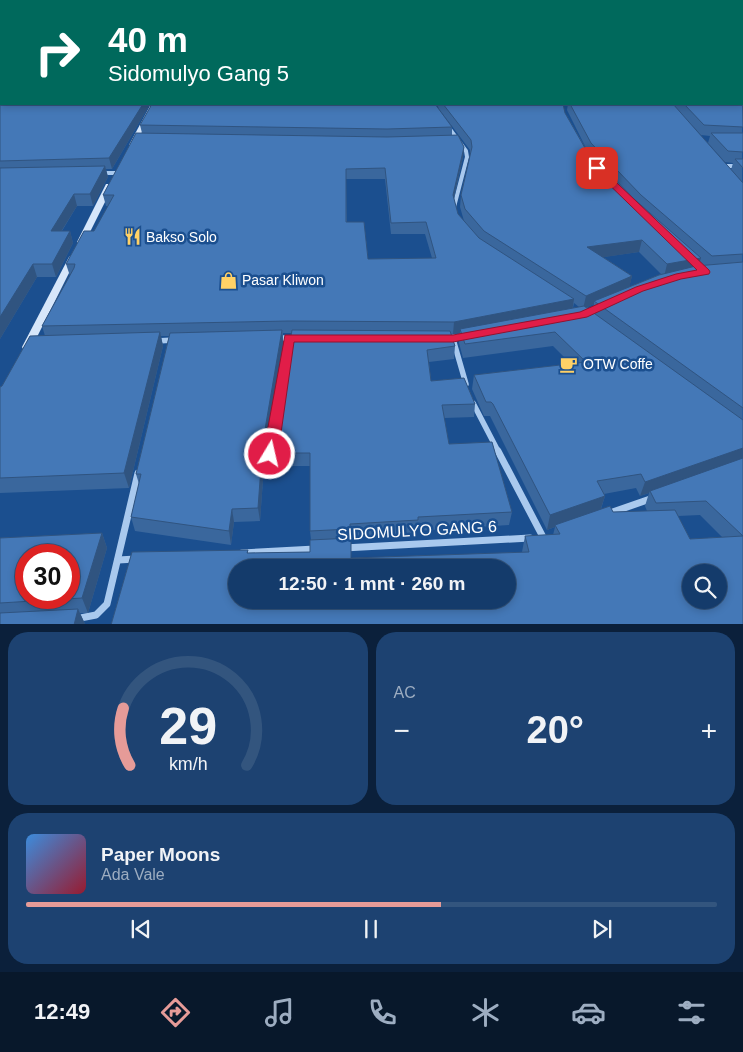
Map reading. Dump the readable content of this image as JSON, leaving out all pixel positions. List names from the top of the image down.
{
  "streets": {
    "street": ["SIDOMULYO GANG 6"]
  },
  "places": {
    "restaurant": ["Bakso Solo"],
    "shop": ["Pasar Kliwon"],
    "cafe": ["OTW Coffe"]
  },
  "page": {
    "turn": ["40 m", "Sidomulyo Gang 5"],
    "limit": "30",
    "trip": "12:50 · 1 mnt · 260 m",
    "tile": "AC",
    "heat": ["−", "20°", "+"],
    "song": ["Paper Moons", "Ada Vale"],
    "tabs": "12:49",
    "gauge": ["29", "km/h"]
  }
}
